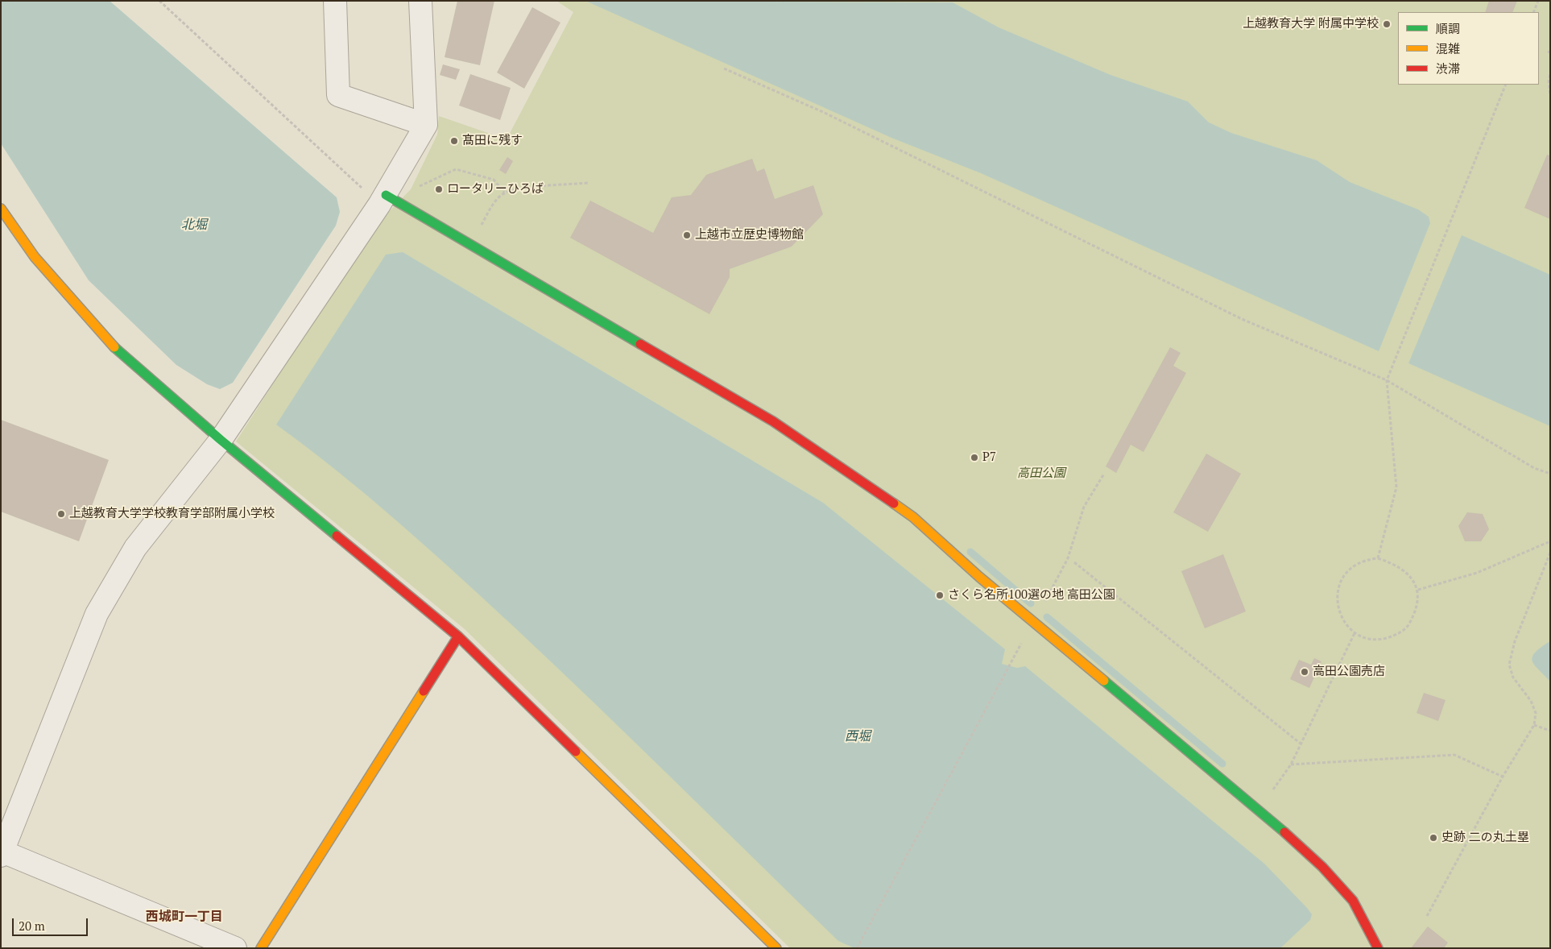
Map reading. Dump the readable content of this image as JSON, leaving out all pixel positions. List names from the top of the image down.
{
  "districts": ["西城町一丁目"],
  "water": ["北堀", "西堀"],
  "parks": ["高田公園"],
  "places": [
    "上越教育大学 附属中学校",
    "髙田に残す",
    "ロータリーひろば",
    "上越市立歴史博物館",
    "P7",
    "上越教育大学学校教育学部附属小学校",
    "さくら名所100選の地 高田公園",
    "高田公園売店",
    "史跡 二の丸土塁"
  ],
  "legend": ["順調", "混雑", "渋滞"],
  "scale_bar": "20 m"
}
